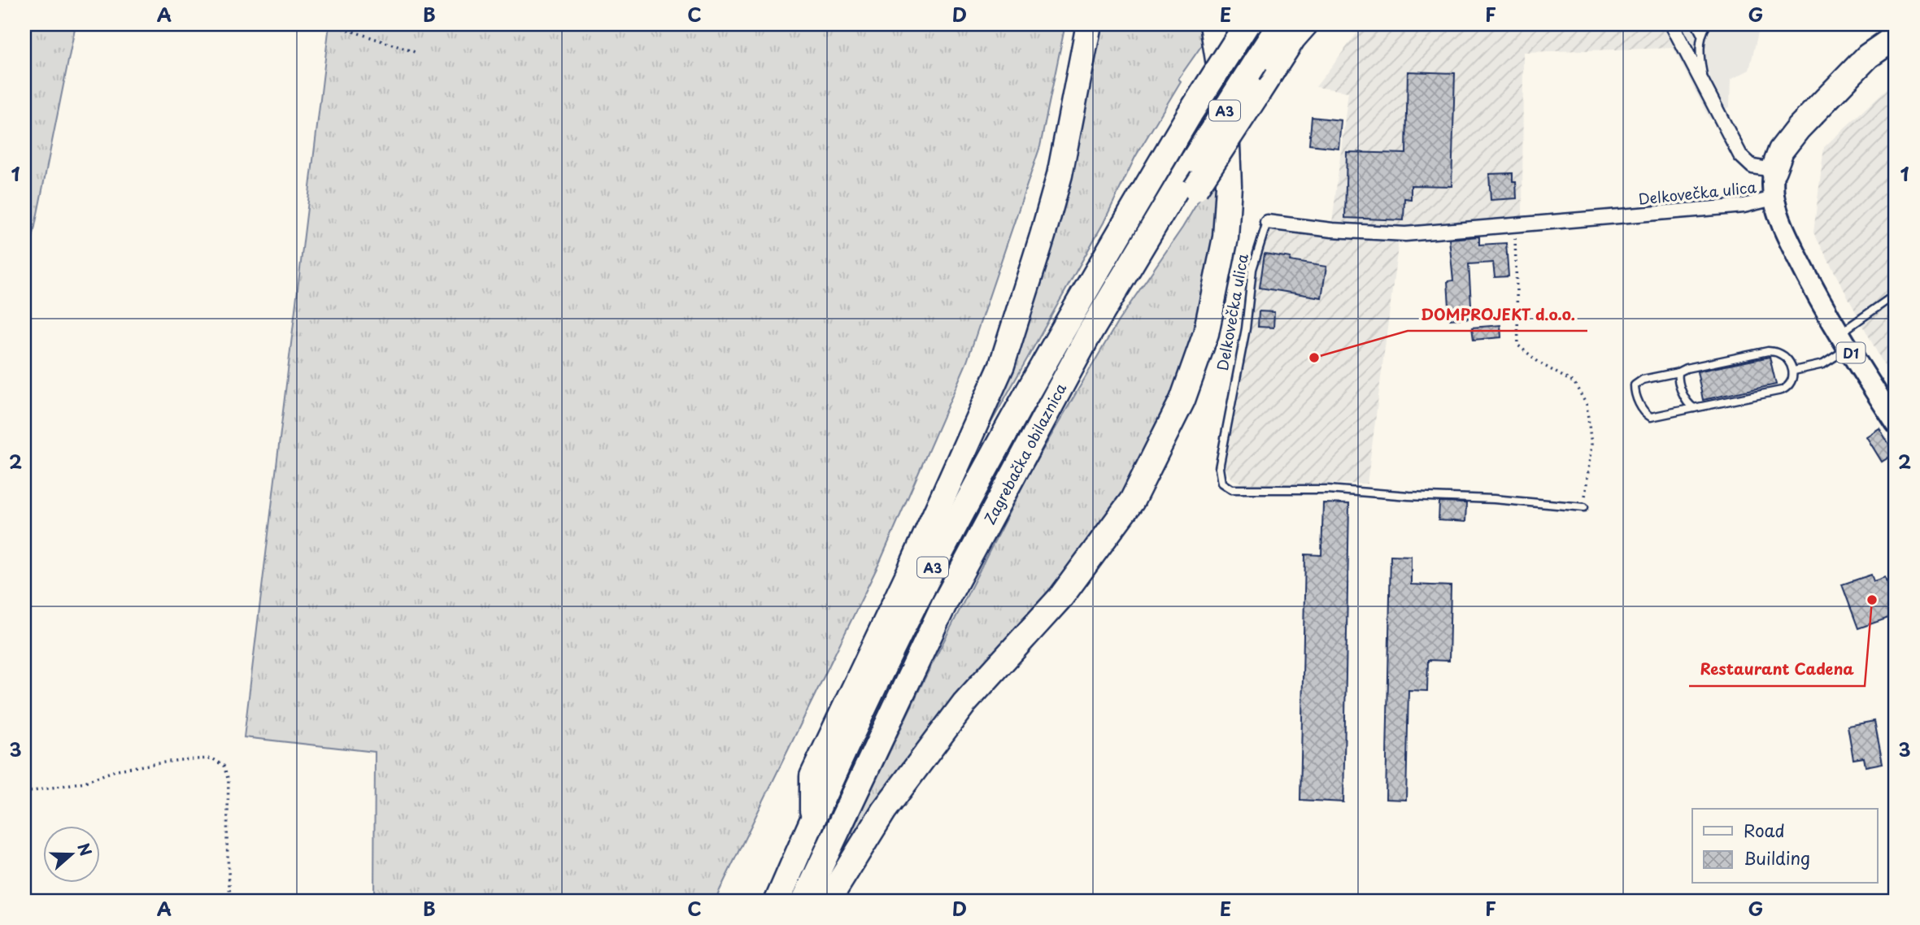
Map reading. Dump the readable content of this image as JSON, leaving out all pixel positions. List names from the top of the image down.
{
  "streets": {
    "highway": ["A3", "Zagrebačka obilaznica"],
    "main road": ["D1"],
    "street": ["Delkovečka ulica"]
  },
  "crossings": [
    ["Delkovečka ulica", "D1"]
  ],
  "places": ["DOMPROJEKT d.o.o.", "Restaurant Cadena"],
  "legend": ["Road", "Building"],
  "north": "right",
  "grid": {
    "columns": [
      "A",
      "B",
      "C",
      "D",
      "E",
      "F",
      "G"
    ],
    "rows": ["1", "2", "3"]
  }
}
